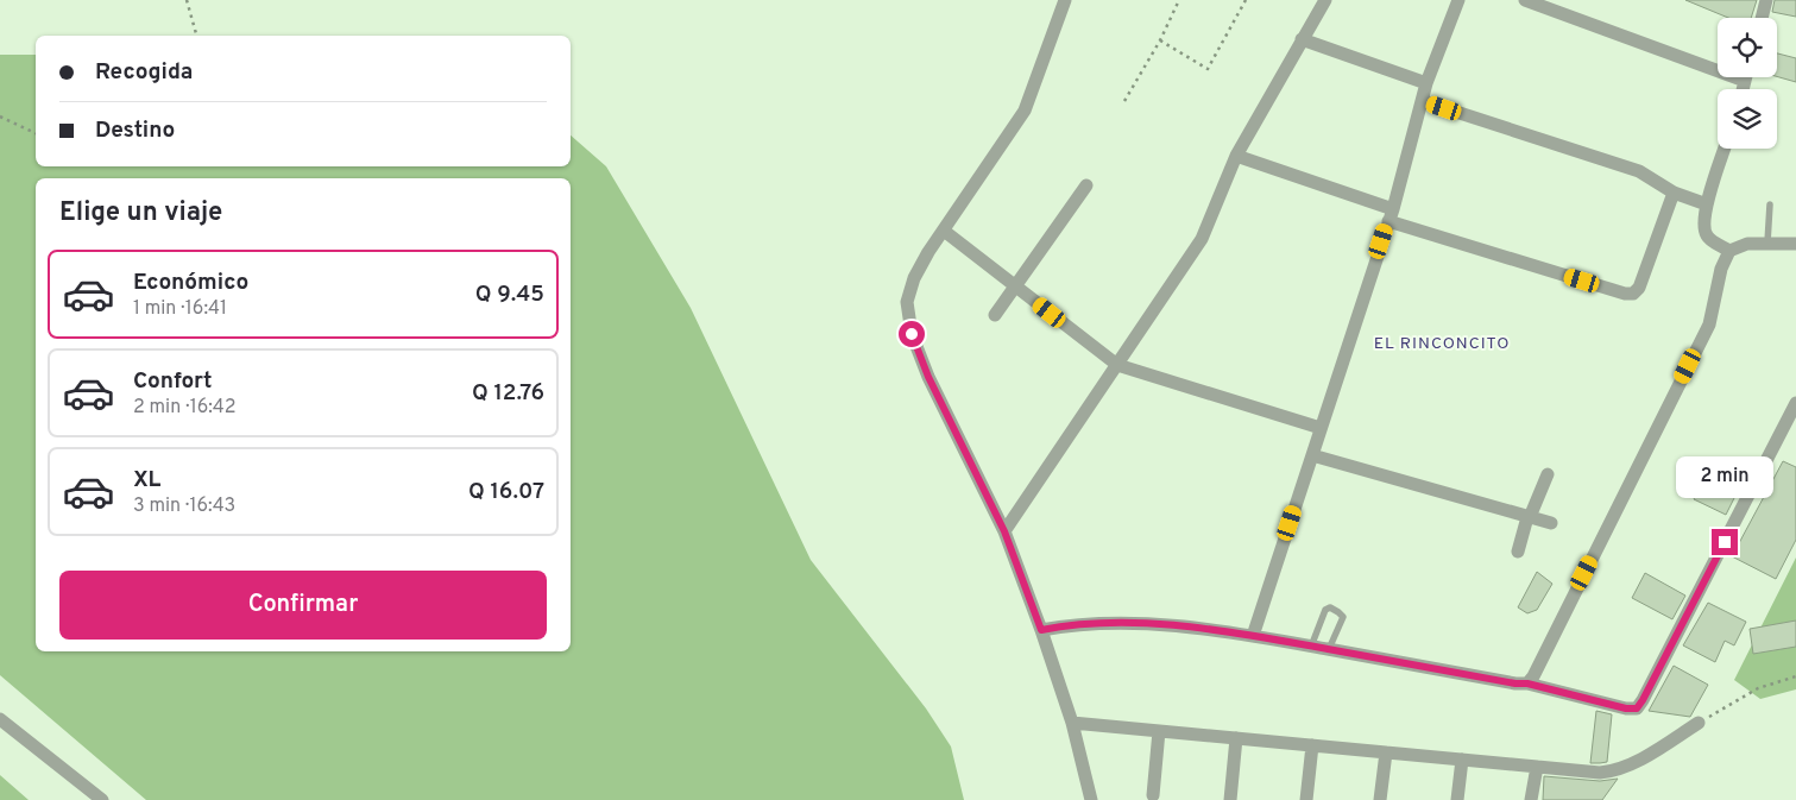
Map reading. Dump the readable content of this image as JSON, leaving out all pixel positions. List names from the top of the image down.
{
  "districts": ["EL RINCONCITO"],
  "page": {
    "banner": ["Recogida", "Destino"],
    "heading": "Elige un viaje",
    "list": [
      {
        "name": "Económico",
        "note": "1 min · 16:41",
        "value": "Q 9.45"
      },
      {
        "name": "Confort",
        "note": "2 min · 16:42",
        "value": "Q 12.76"
      },
      {
        "name": "XL",
        "note": "3 min · 16:43",
        "value": "Q 16.07"
      }
    ],
    "bubble": "2 min",
    "buttons": "Confirmar"
  }
}
